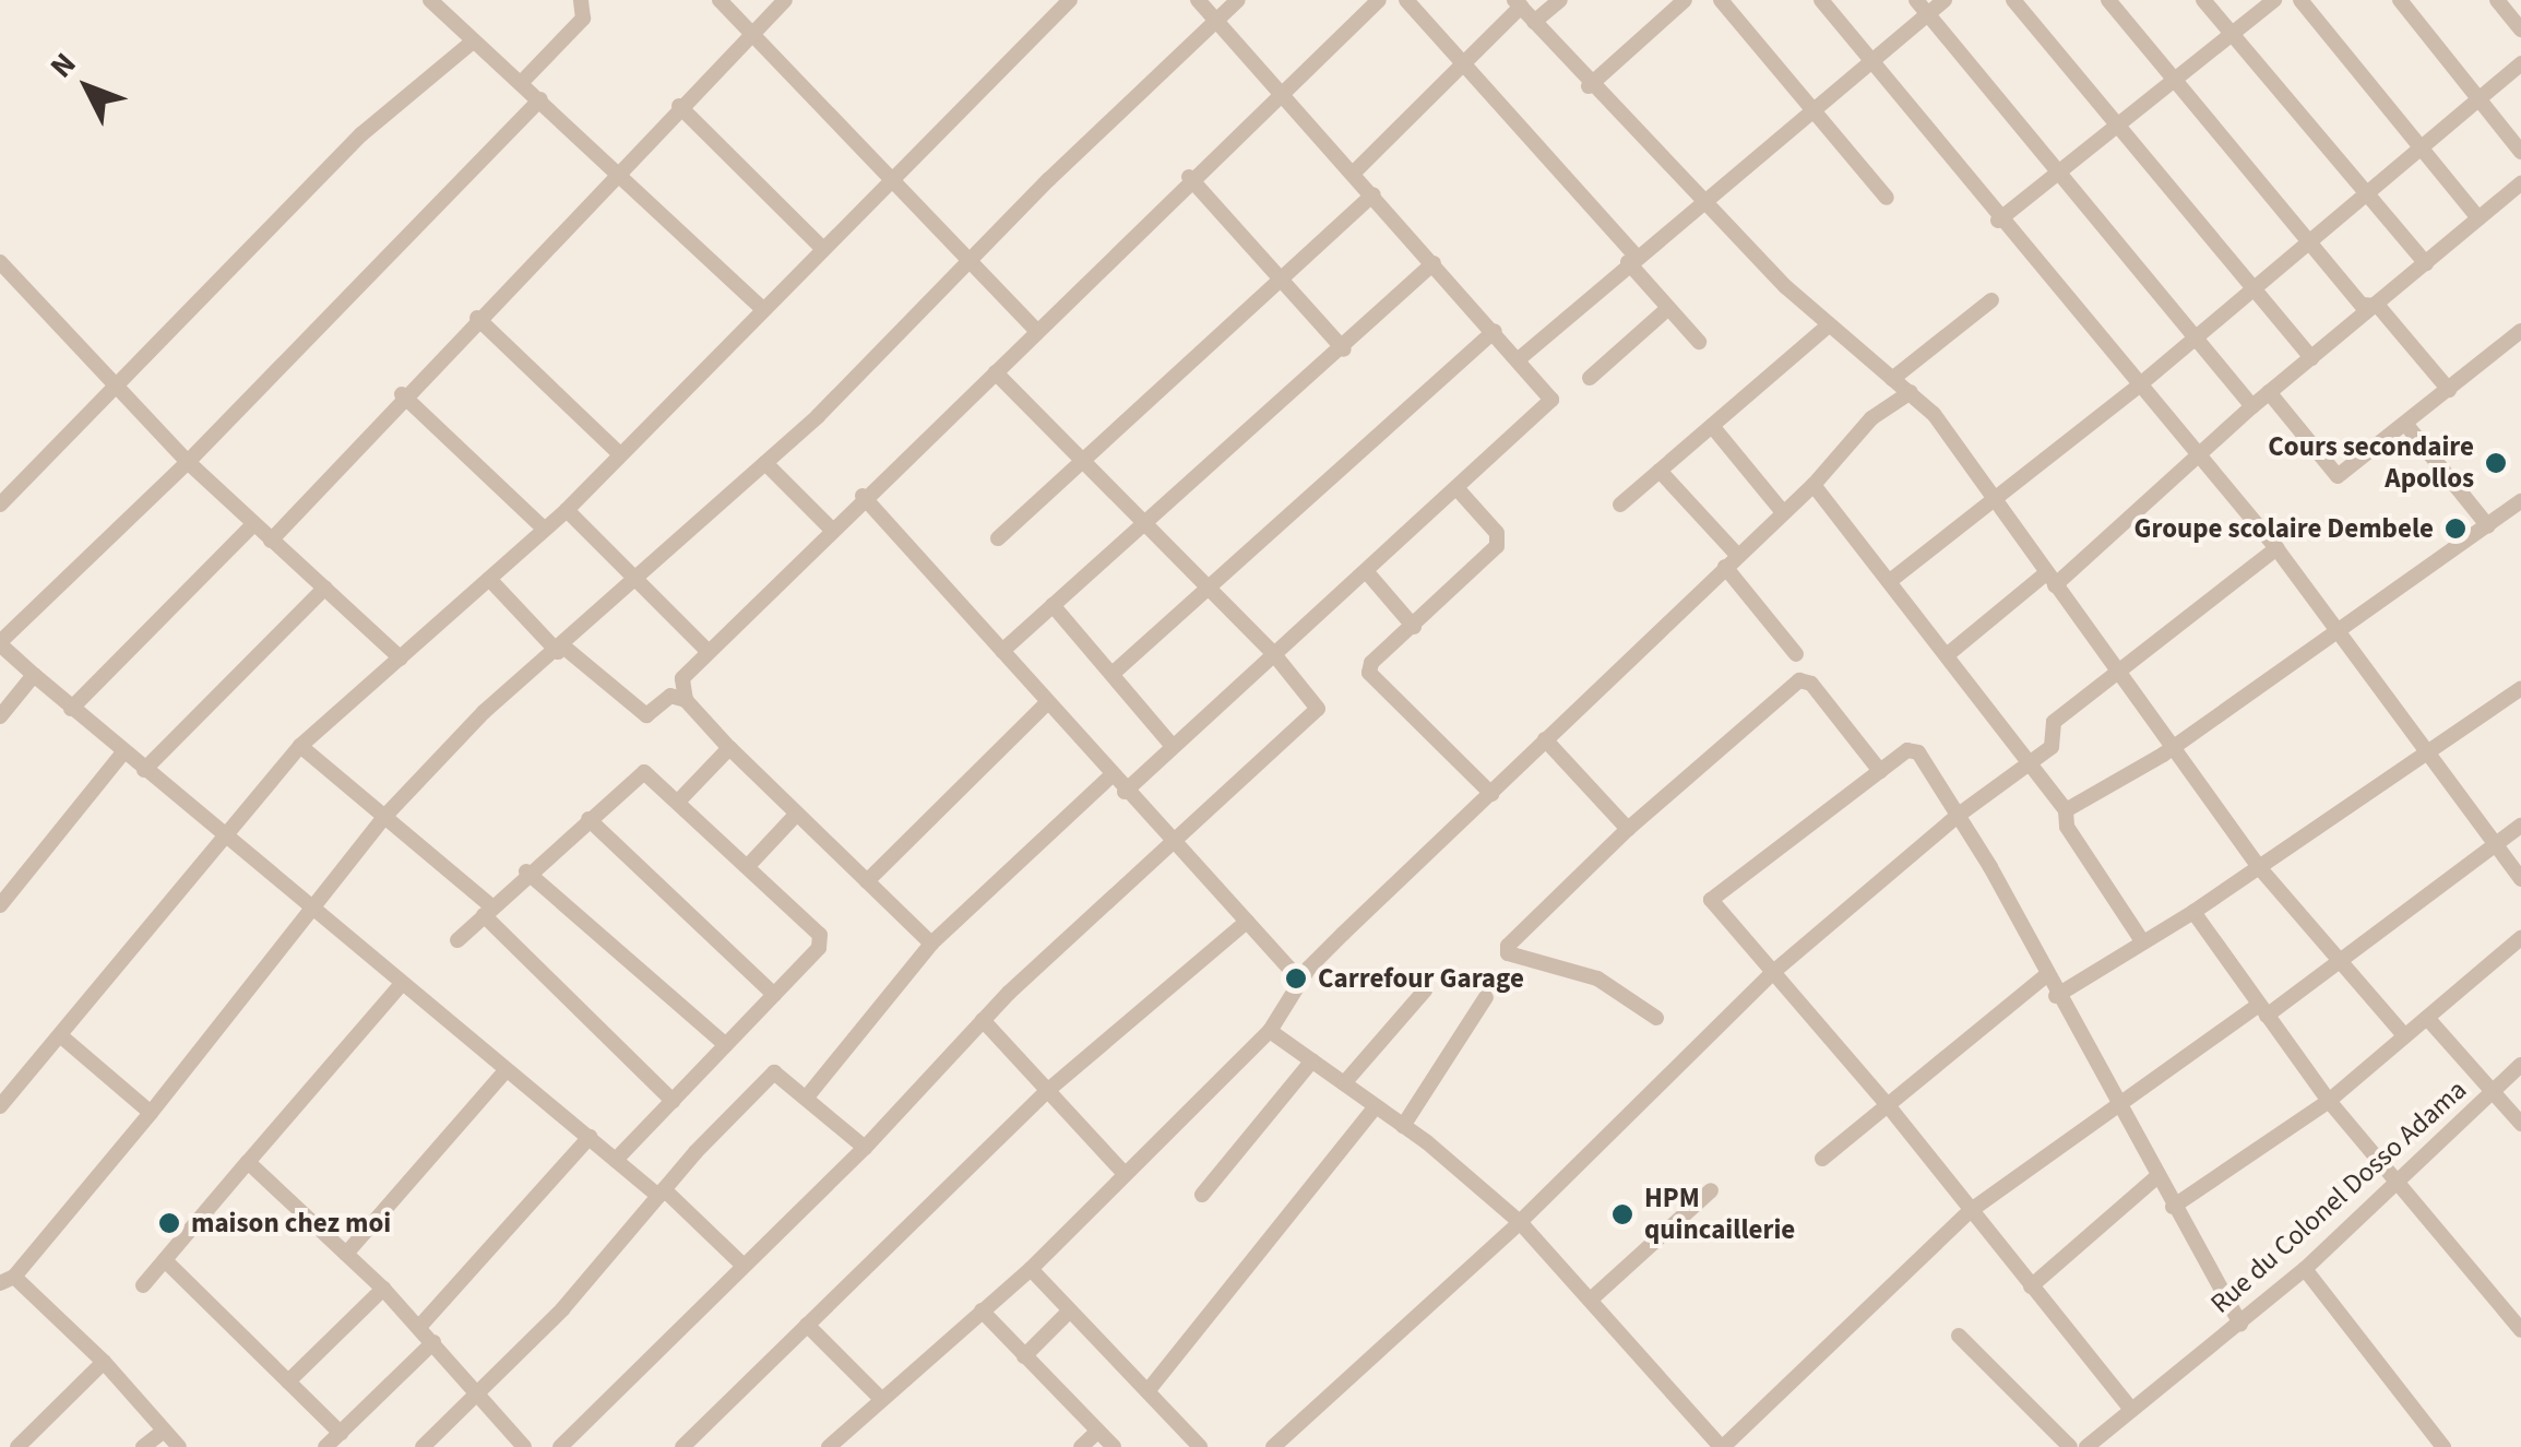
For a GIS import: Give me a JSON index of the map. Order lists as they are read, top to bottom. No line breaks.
{"streets":{"street":["Rue du Colonel Dosso Adama"]},"places":["Cours secondaire Apollos","Groupe scolaire Dembele","Carrefour Garage","HPM quincaillerie","maison chez moi"],"north":"top left"}
